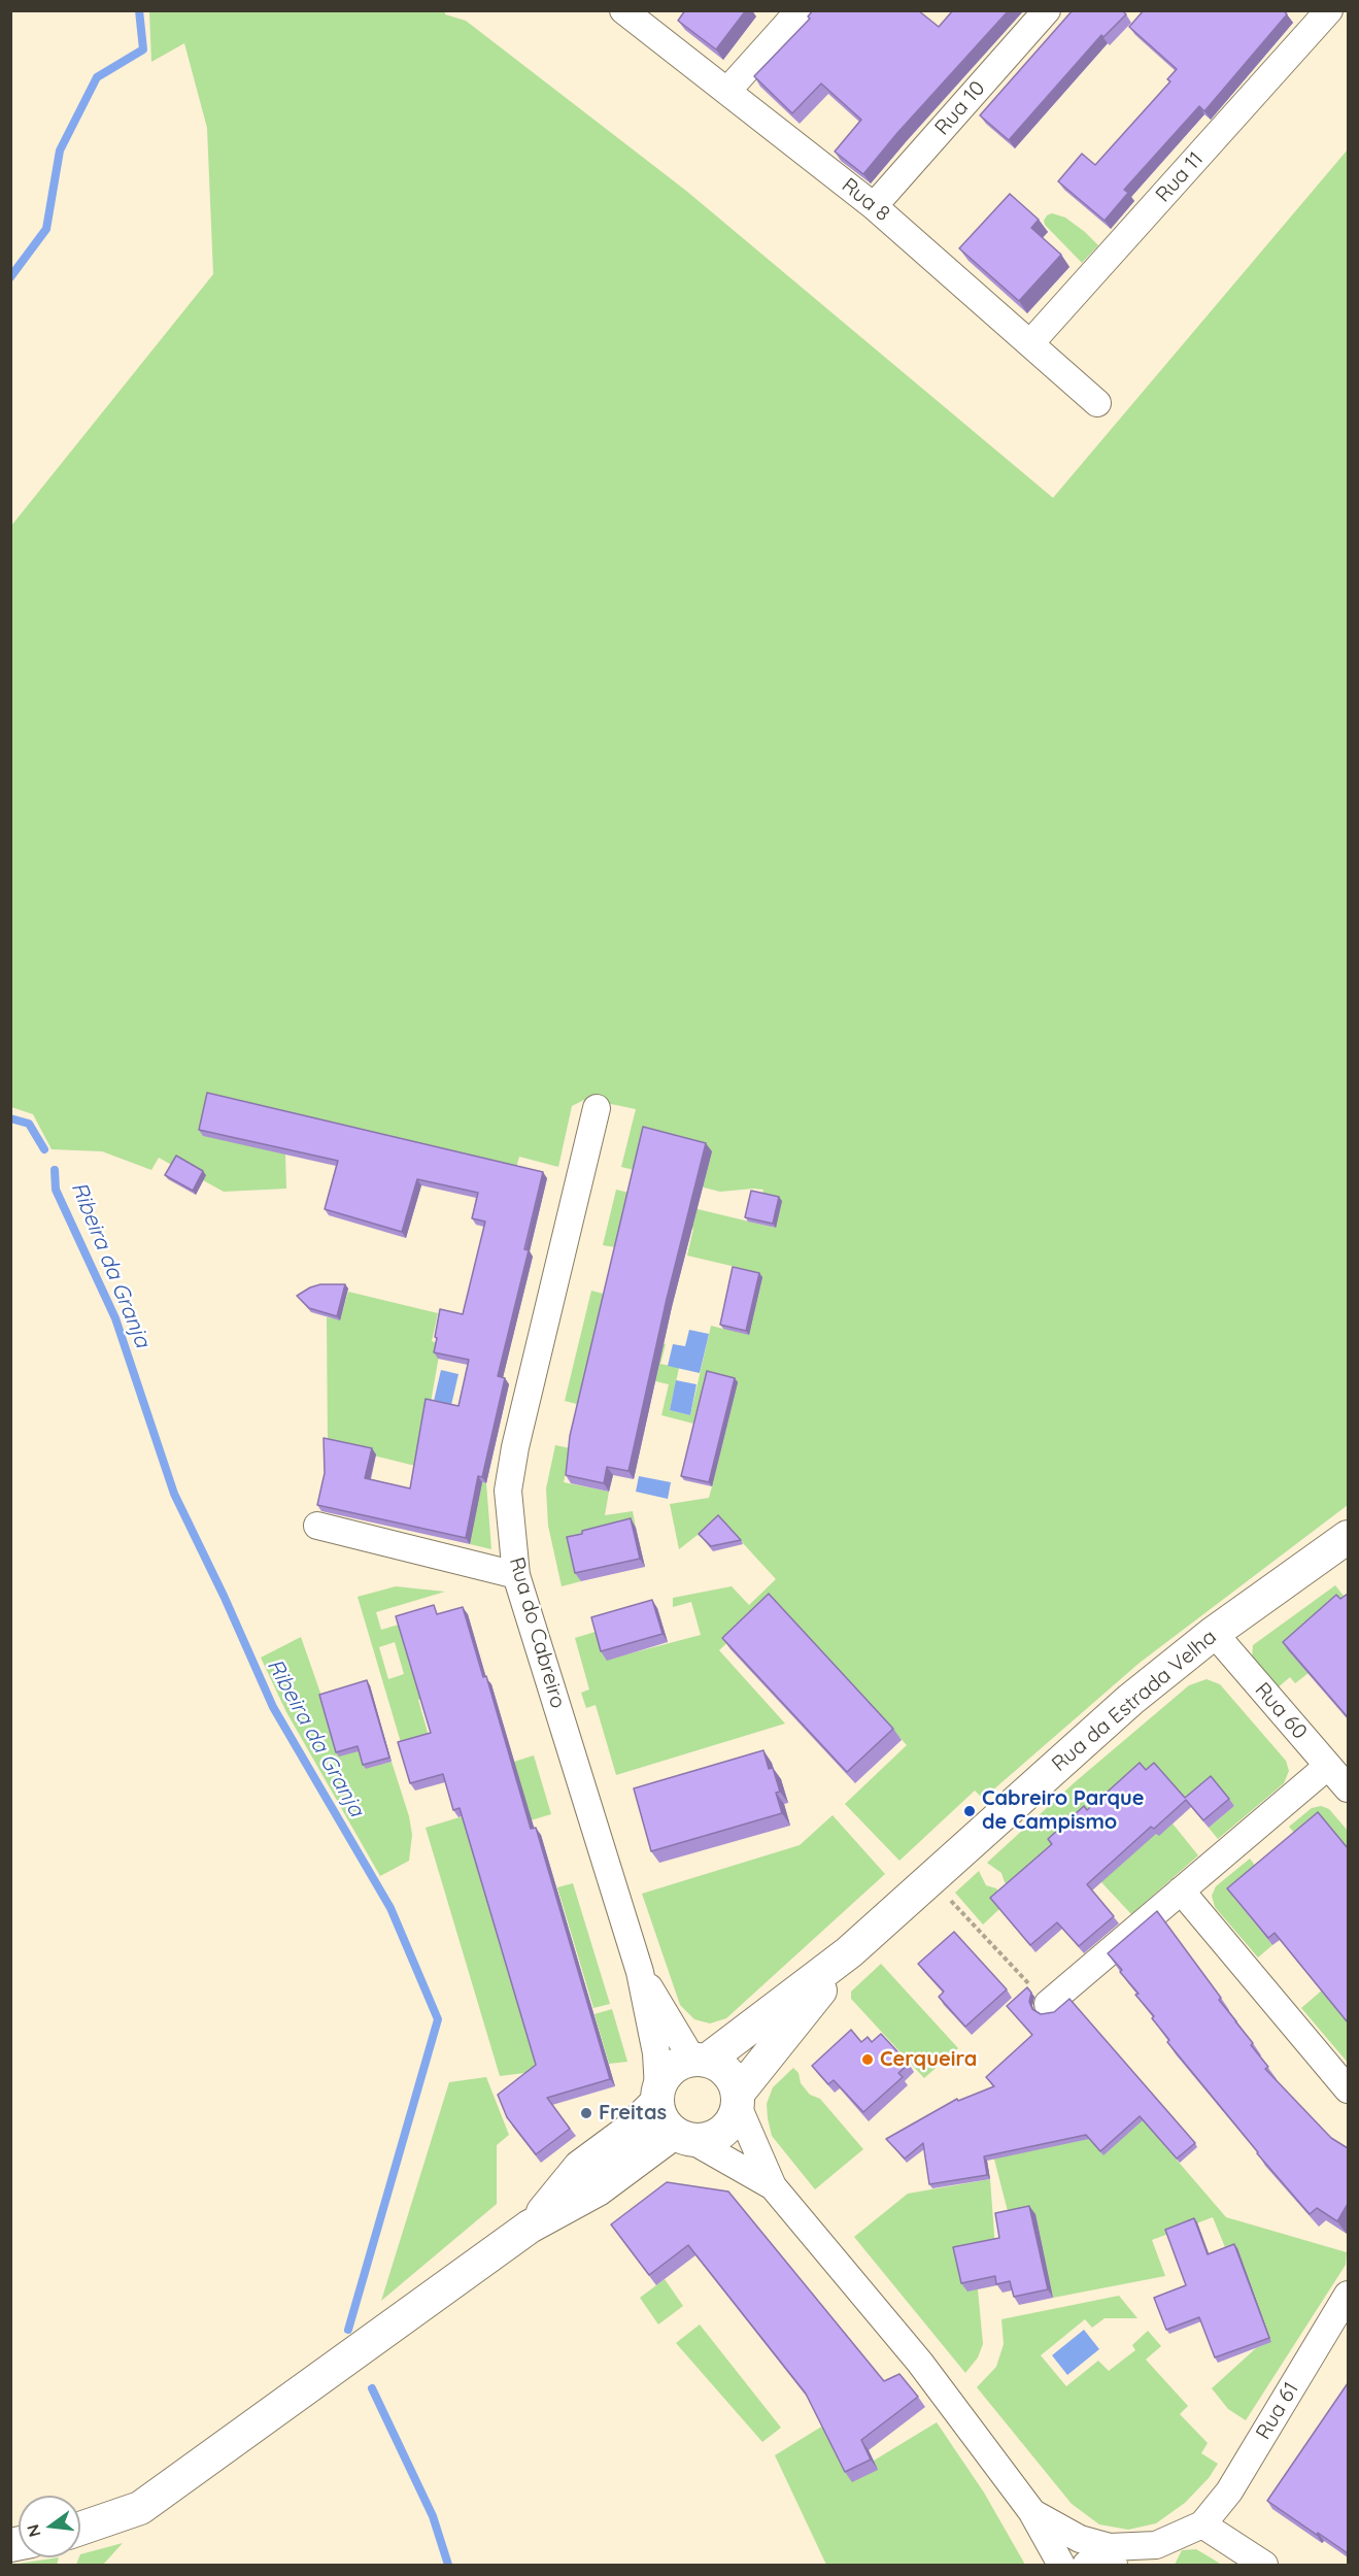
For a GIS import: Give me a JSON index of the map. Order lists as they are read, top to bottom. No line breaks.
{"streets":{"street":["Rua 10","Rua 11","Rua 8","Rua do Cabreiro","Rua da Estrada Velha","Rua 60","Rua 61"]},"crossings":[["Rua 10","Rua 8"],["Rua 11","Rua 8"],["Rua da Estrada Velha","Rua 60"]],"water":["Ribeira da Granja"],"places":["Cabreiro Parque de Campismo","Cerqueira","Freitas"],"north":"left"}
